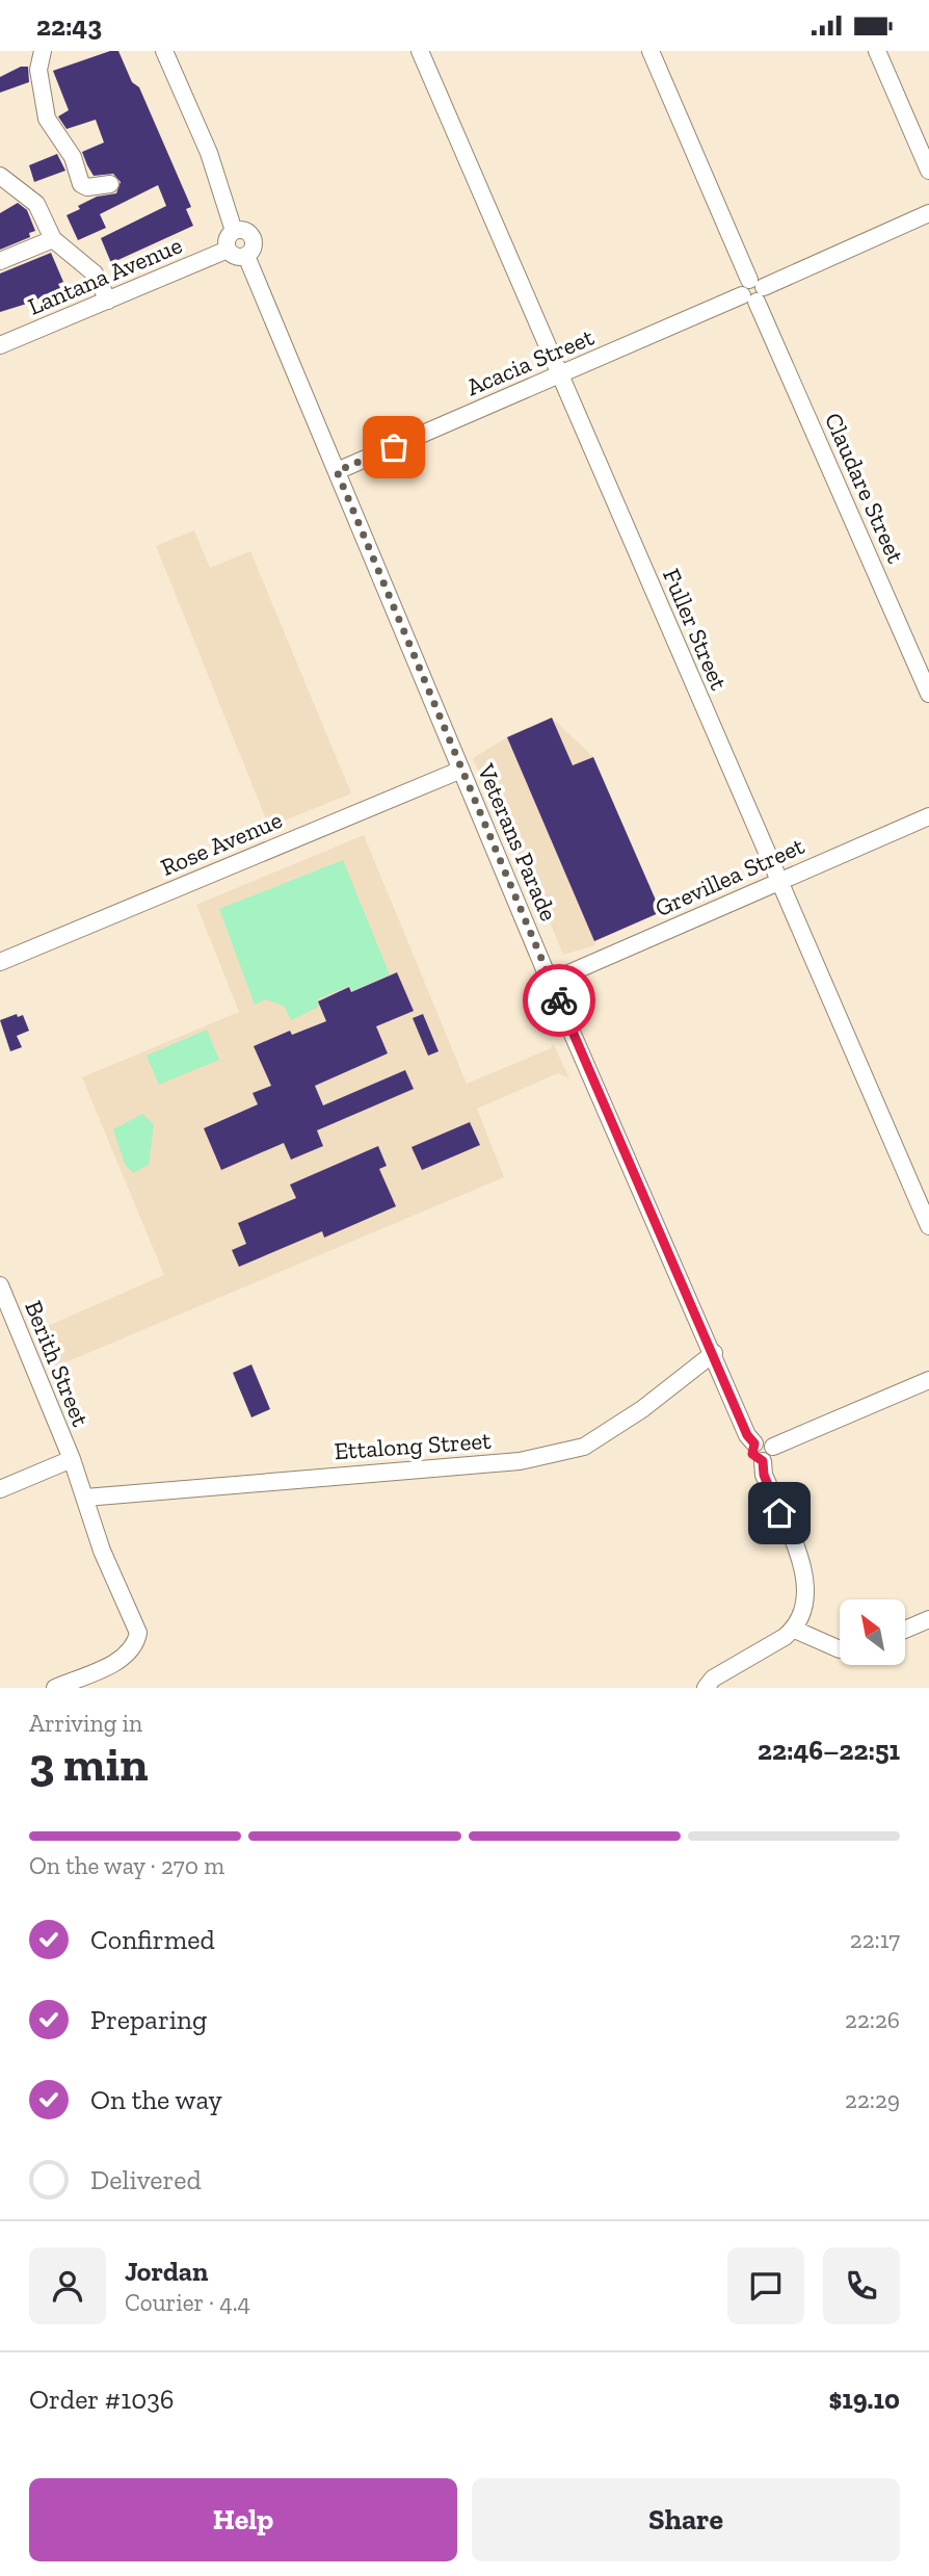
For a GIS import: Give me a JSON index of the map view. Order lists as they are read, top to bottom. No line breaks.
{"streets":{"street":["Lantana Avenue","Acacia Street","Claudare Street","Fuller Street","Veterans Parade","Rose Avenue","Grevillea Street","Berith Street","Ettalong Street"]},"crossings":[["Lantana Avenue","Veterans Parade"],["Acacia Street","Claudare Street"],["Acacia Street","Fuller Street"],["Acacia Street","Veterans Parade"],["Fuller Street","Grevillea Street"],["Veterans Parade","Rose Avenue"],["Veterans Parade","Grevillea Street"],["Veterans Parade","Ettalong Street"],["Berith Street","Ettalong Street"]],"north":"top left","page":{"status":"22:43","heading":["3 min","Arriving in","22:46–22:51"],"panel":["Jordan","Courier · 4.4","Order #1036","$19.10"],"bar":"On the way · 270 m","list":[["Confirmed","22:17"],["Preparing","22:26"],["On the way","22:29"],"Delivered"],"buttons":["Help","Share"]}}
